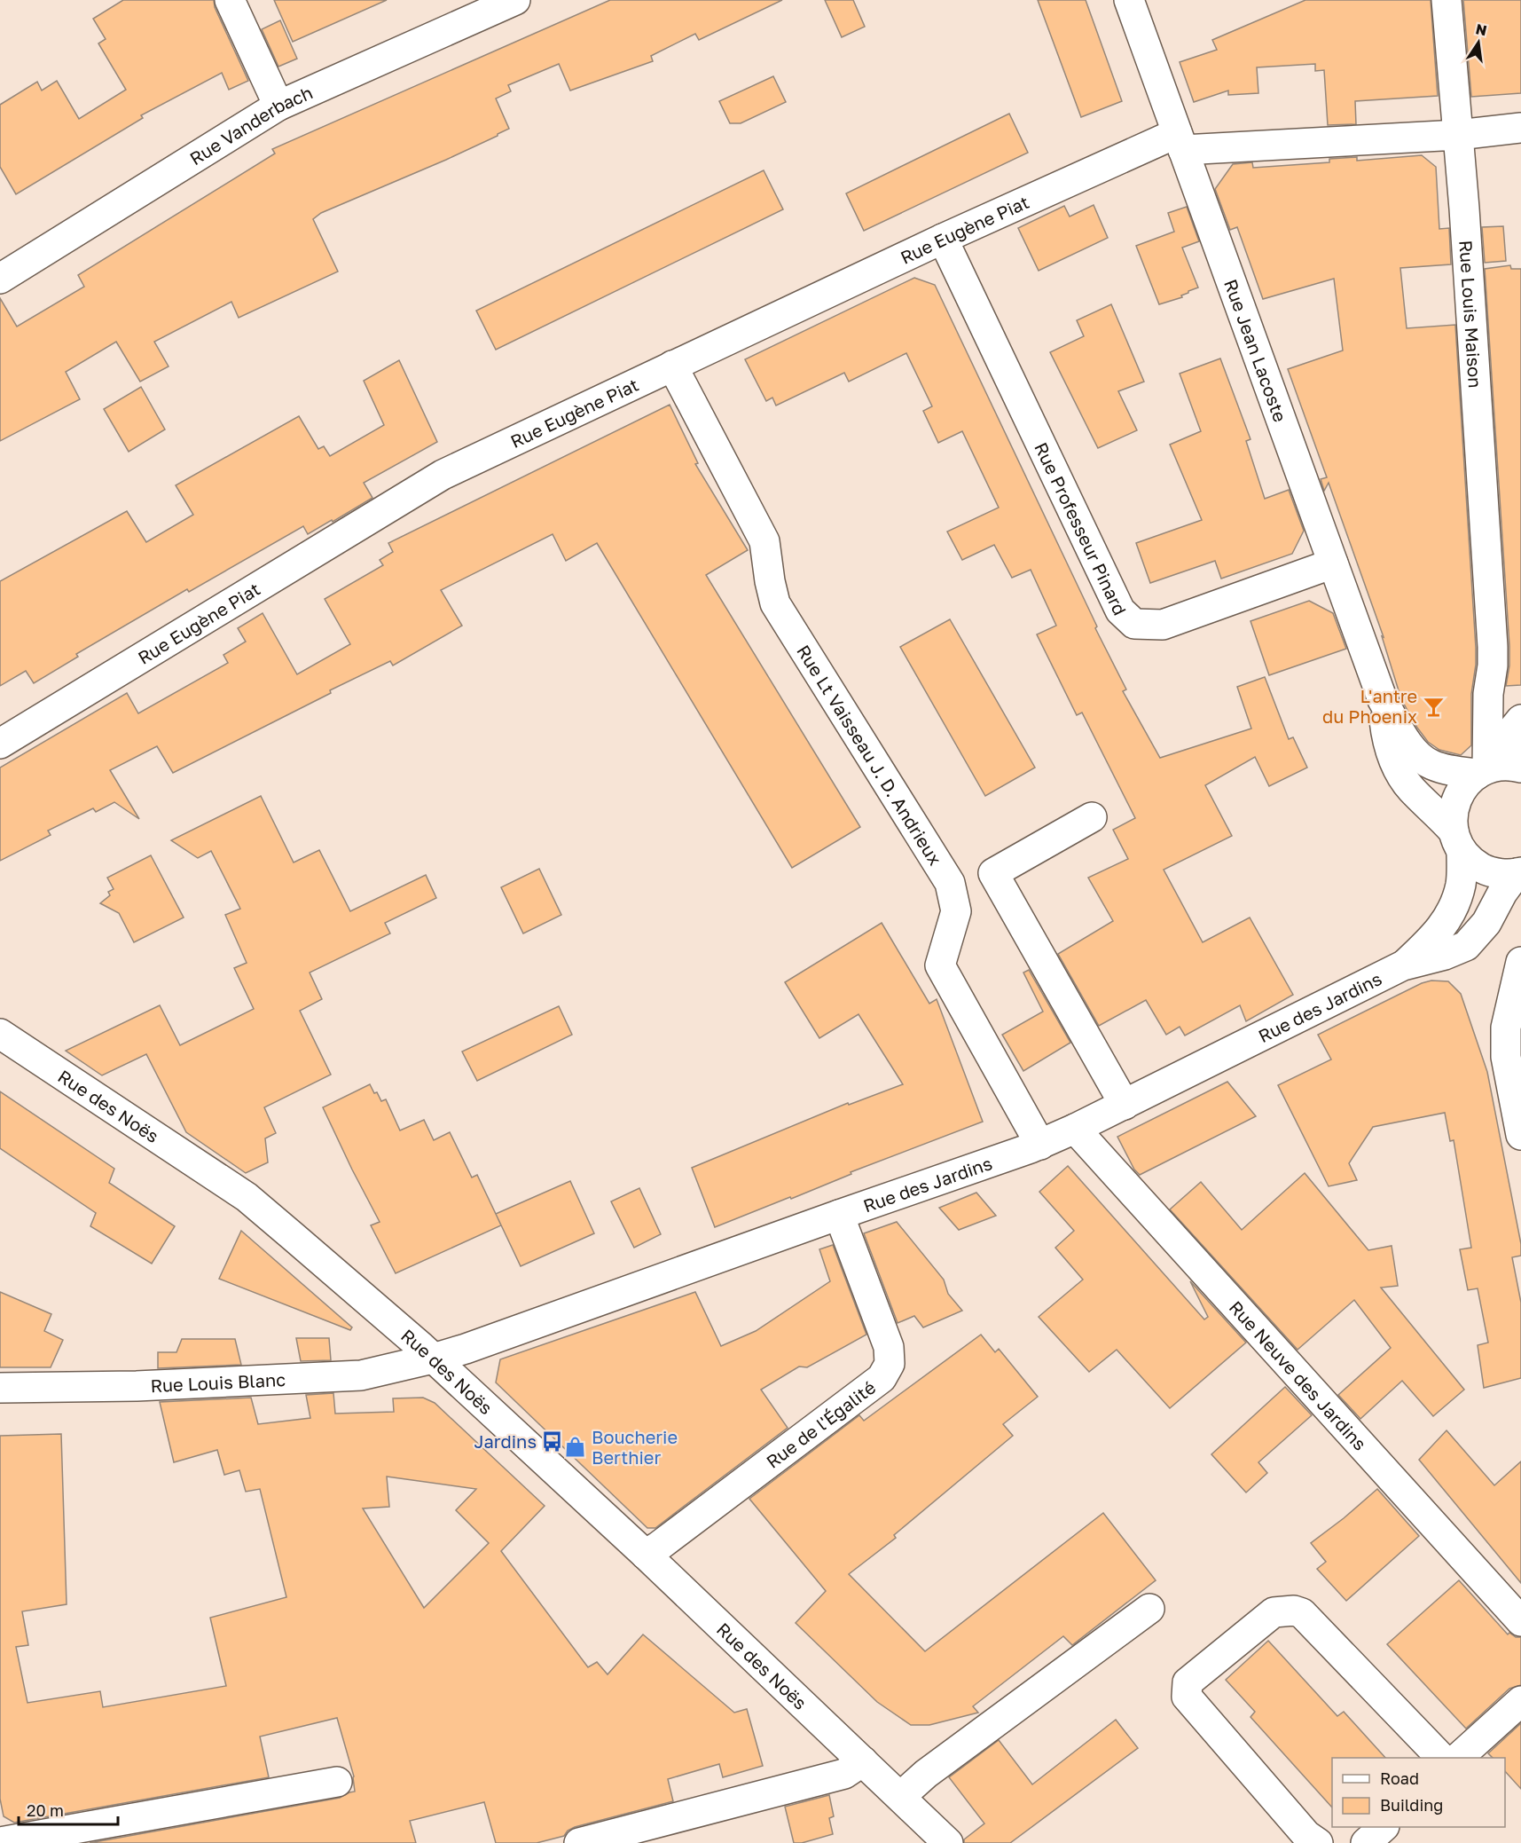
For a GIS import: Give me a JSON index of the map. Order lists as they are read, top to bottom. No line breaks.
{"streets":{"street":["Rue Vanderbach","Rue Eugène Piat","Rue Louis Maison","Rue Jean Lacoste","Rue Professeur Pinard","Rue Lt Vaisseau J. D. Andrieux","Rue des Jardins","Rue des Noës","Rue Neuve des Jardins","Rue Louis Blanc","Rue de l'Égalité"]},"crossings":[["Rue Eugène Piat","Rue Jean Lacoste"],["Rue Eugène Piat","Rue Professeur Pinard"],["Rue Eugène Piat","Rue Lt Vaisseau J. D. Andrieux"],["Rue Louis Maison","Rue Jean Lacoste"],["Rue Louis Maison","Rue des Jardins"],["Rue Jean Lacoste","Rue Professeur Pinard"],["Rue Jean Lacoste","Rue des Jardins"],["Rue Lt Vaisseau J. D. Andrieux","Rue des Jardins"],["Rue des Jardins","Rue des Noës"],["Rue des Jardins","Rue Neuve des Jardins"],["Rue des Jardins","Rue Louis Blanc"],["Rue des Jardins","Rue de l'Égalité"],["Rue des Noës","Rue Louis Blanc"],["Rue des Noës","Rue de l'Égalité"]],"places":{"bar":["L'antre du Phoenix"],"bus stop":["Jardins"],"shop":["Boucherie Berthier"]},"legend":["Road","Building"],"scale_bar":"20 m","north":"top"}
